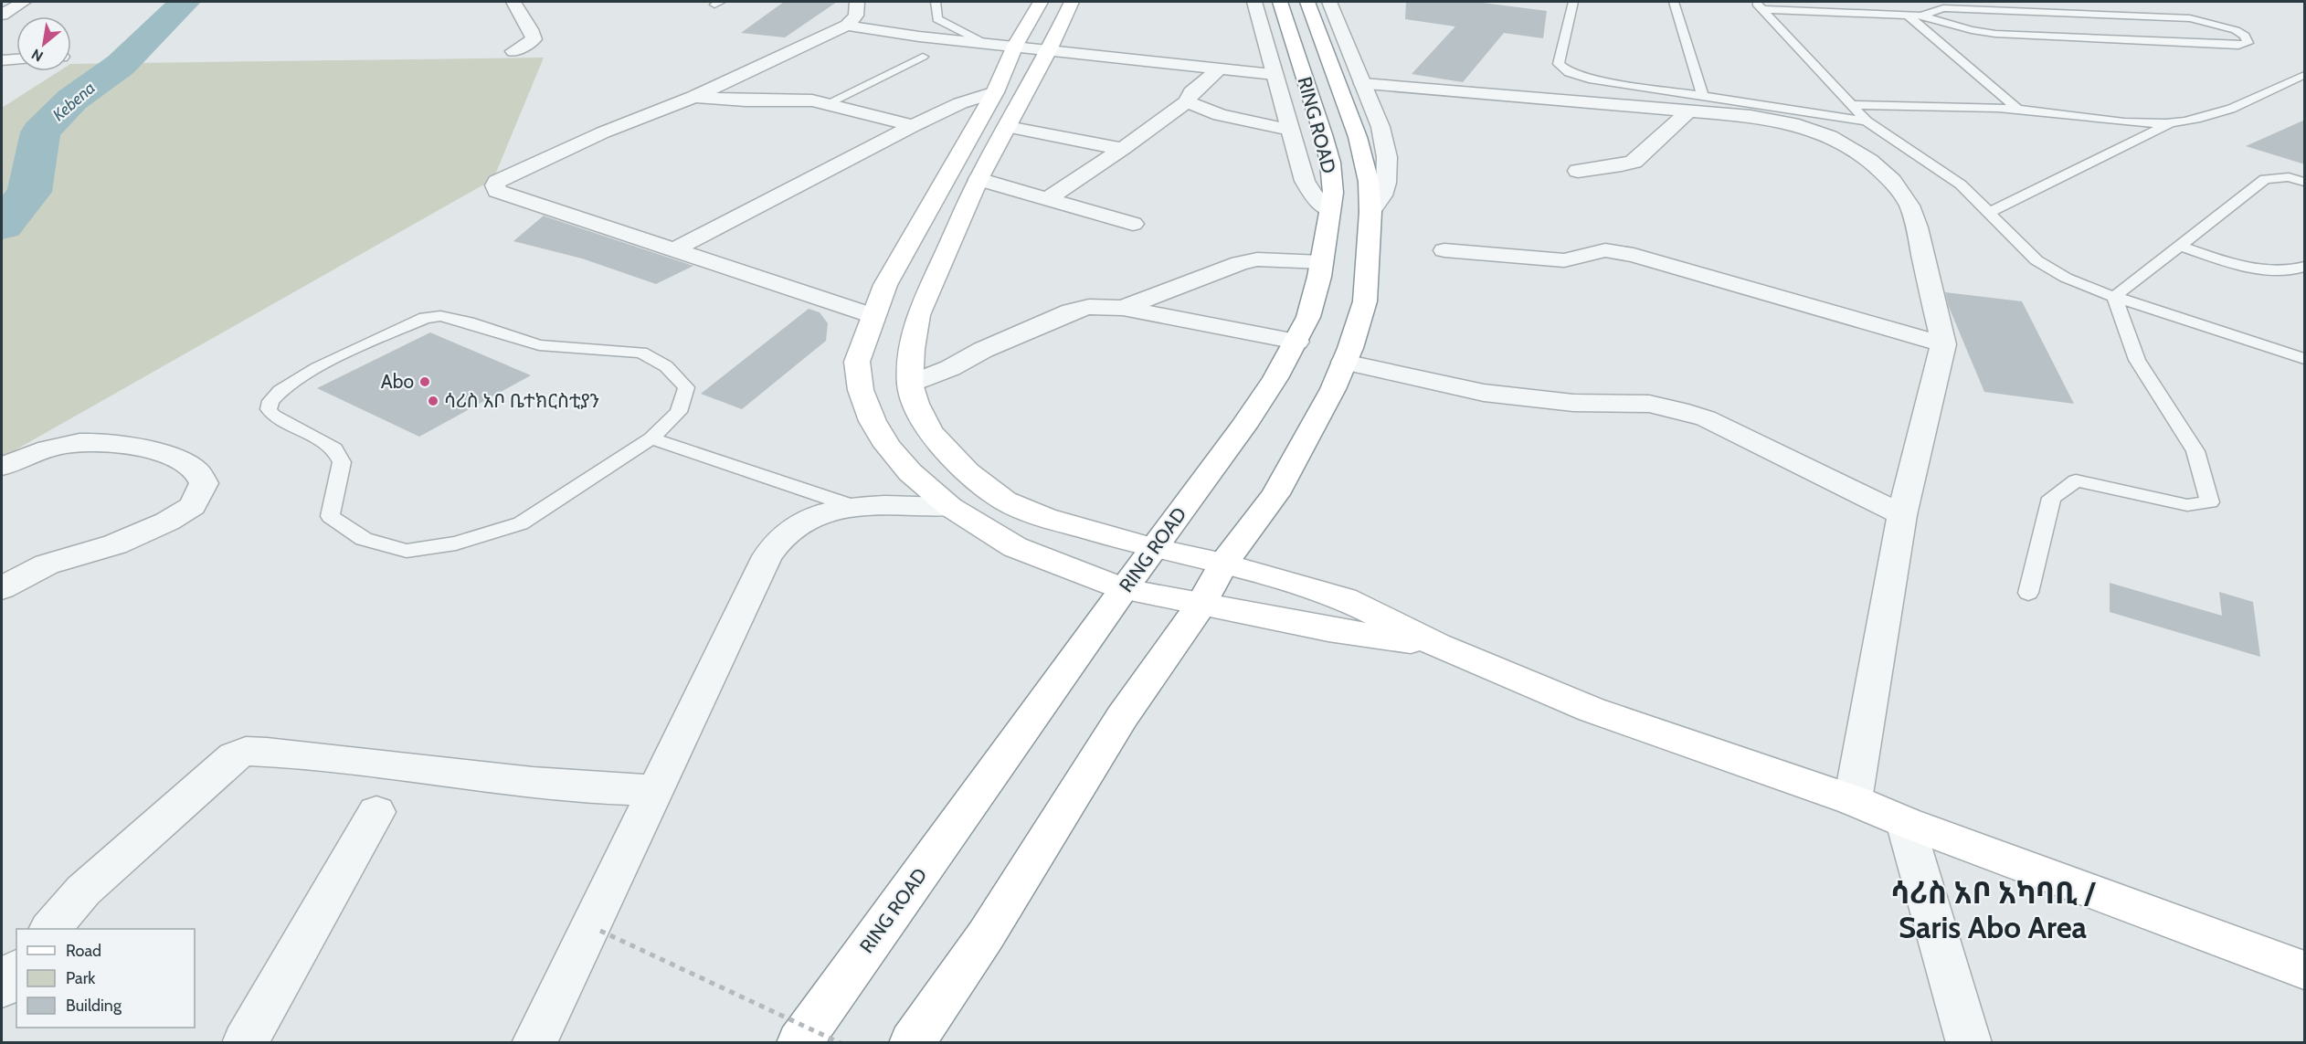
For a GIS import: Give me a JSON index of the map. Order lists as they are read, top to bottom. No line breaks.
{"streets":{"main road":["RING ROAD"]},"districts":["ሳሪስ አቦ አካባቢ / Saris Abo Area"],"water":["Kebena"],"places":["Abo","ሳሪስ አቦ ቤተክርስቲያን"],"legend":["Road","Park","Building"],"north":"bottom left"}
